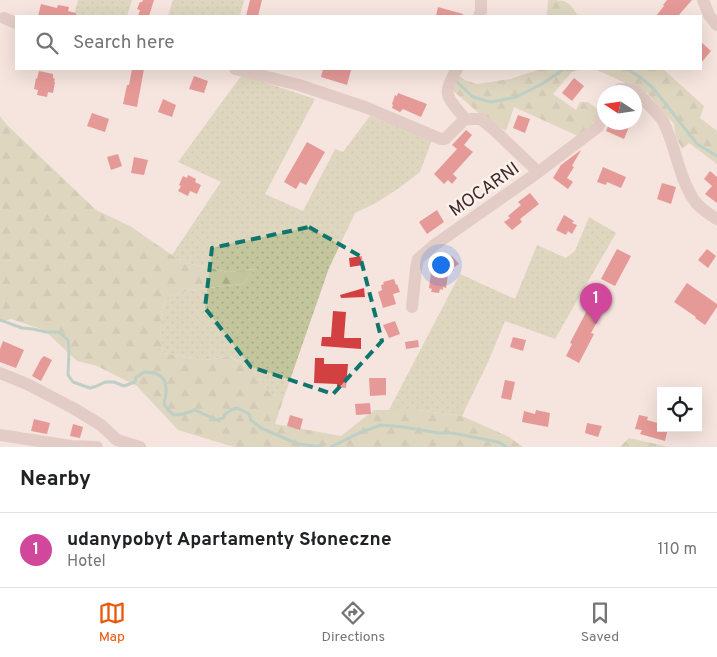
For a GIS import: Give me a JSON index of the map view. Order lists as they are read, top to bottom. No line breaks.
{"streets":{"street":["MOCARNI"]},"north":"left","page":{"search":"Search here","pins":"1","heading":"Nearby","list":[{"mark":"1","name":"udanypobyt Apartamenty Słoneczne","note":"Hotel","value":"110 m"}],"nav":["Map","Directions","Saved"]}}
